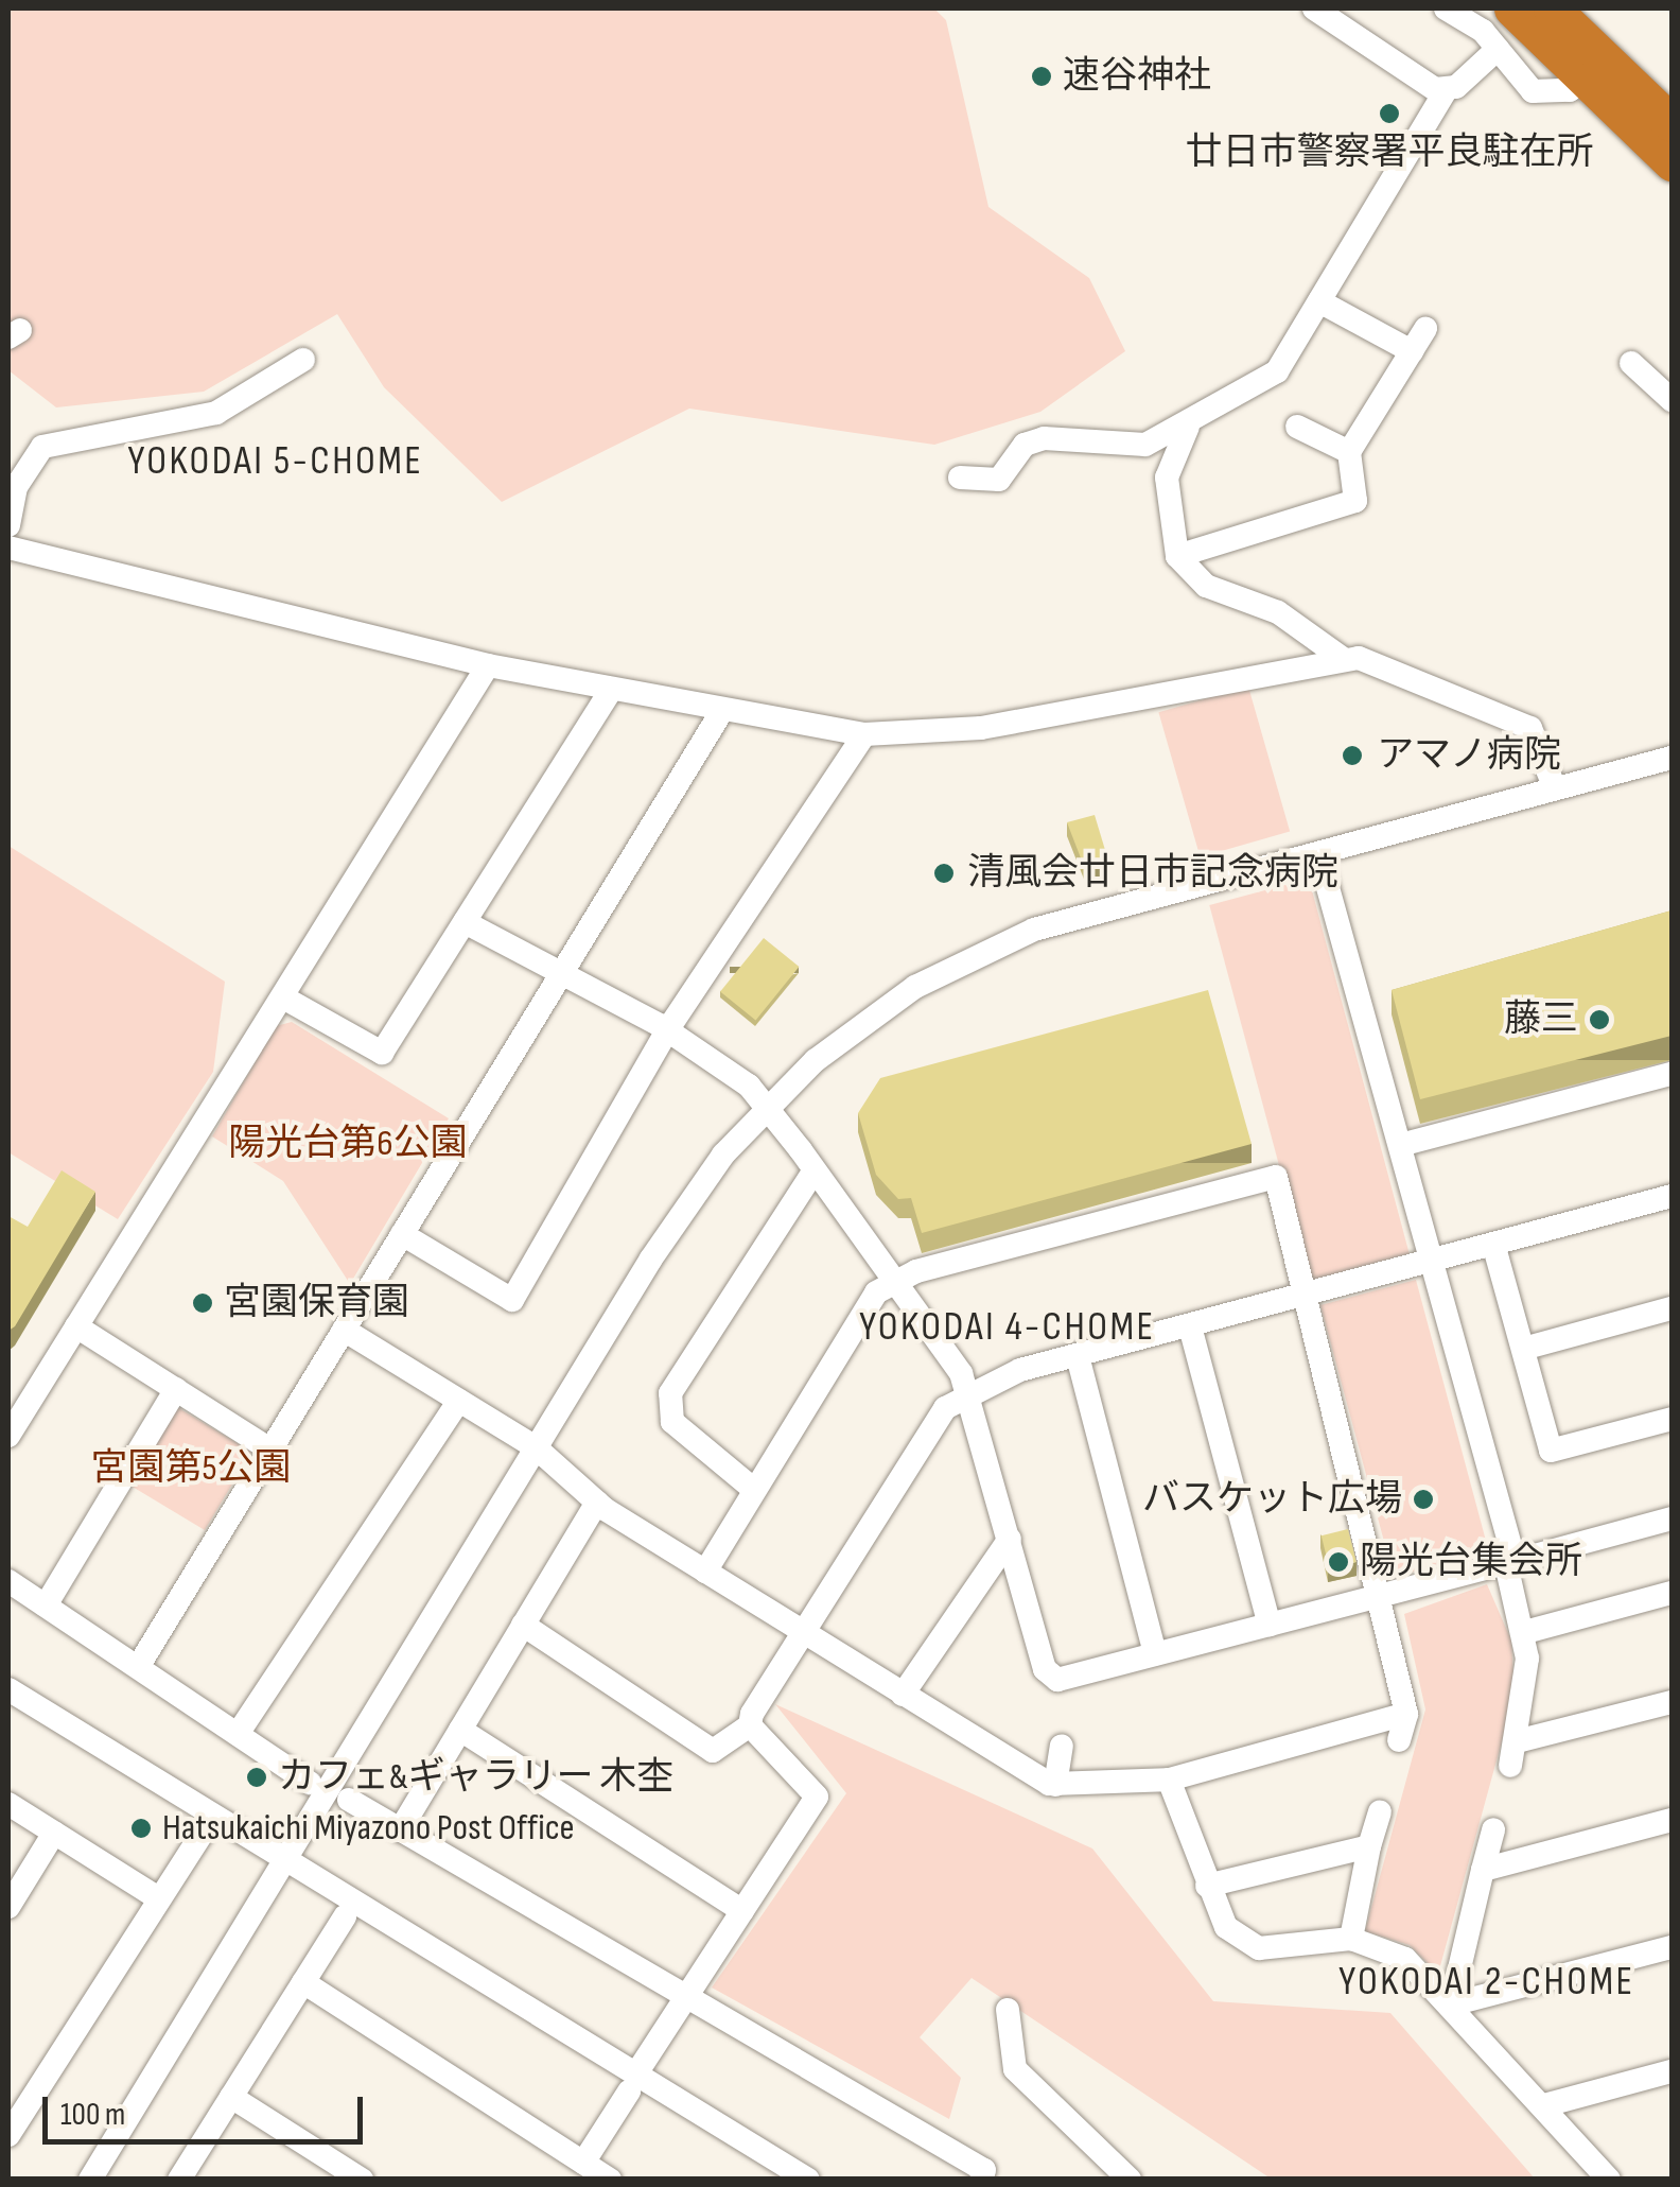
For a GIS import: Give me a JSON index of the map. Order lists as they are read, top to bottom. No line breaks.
{"districts":["YOKODAI 5-CHOME","YOKODAI 4-CHOME","YOKODAI 2-CHOME"],"parks":["陽光台第6公園","宮園第5公園"],"places":["速谷神社","廿日市警察署平良駐在所","アマノ病院","清風会廿日市記念病院","藤三","宮園保育園","バスケット広場","陽光台集会所","カフェ&ギャラリー 木杢","Hatsukaichi Miyazono Post Office"],"scale_bar":"100 m"}
